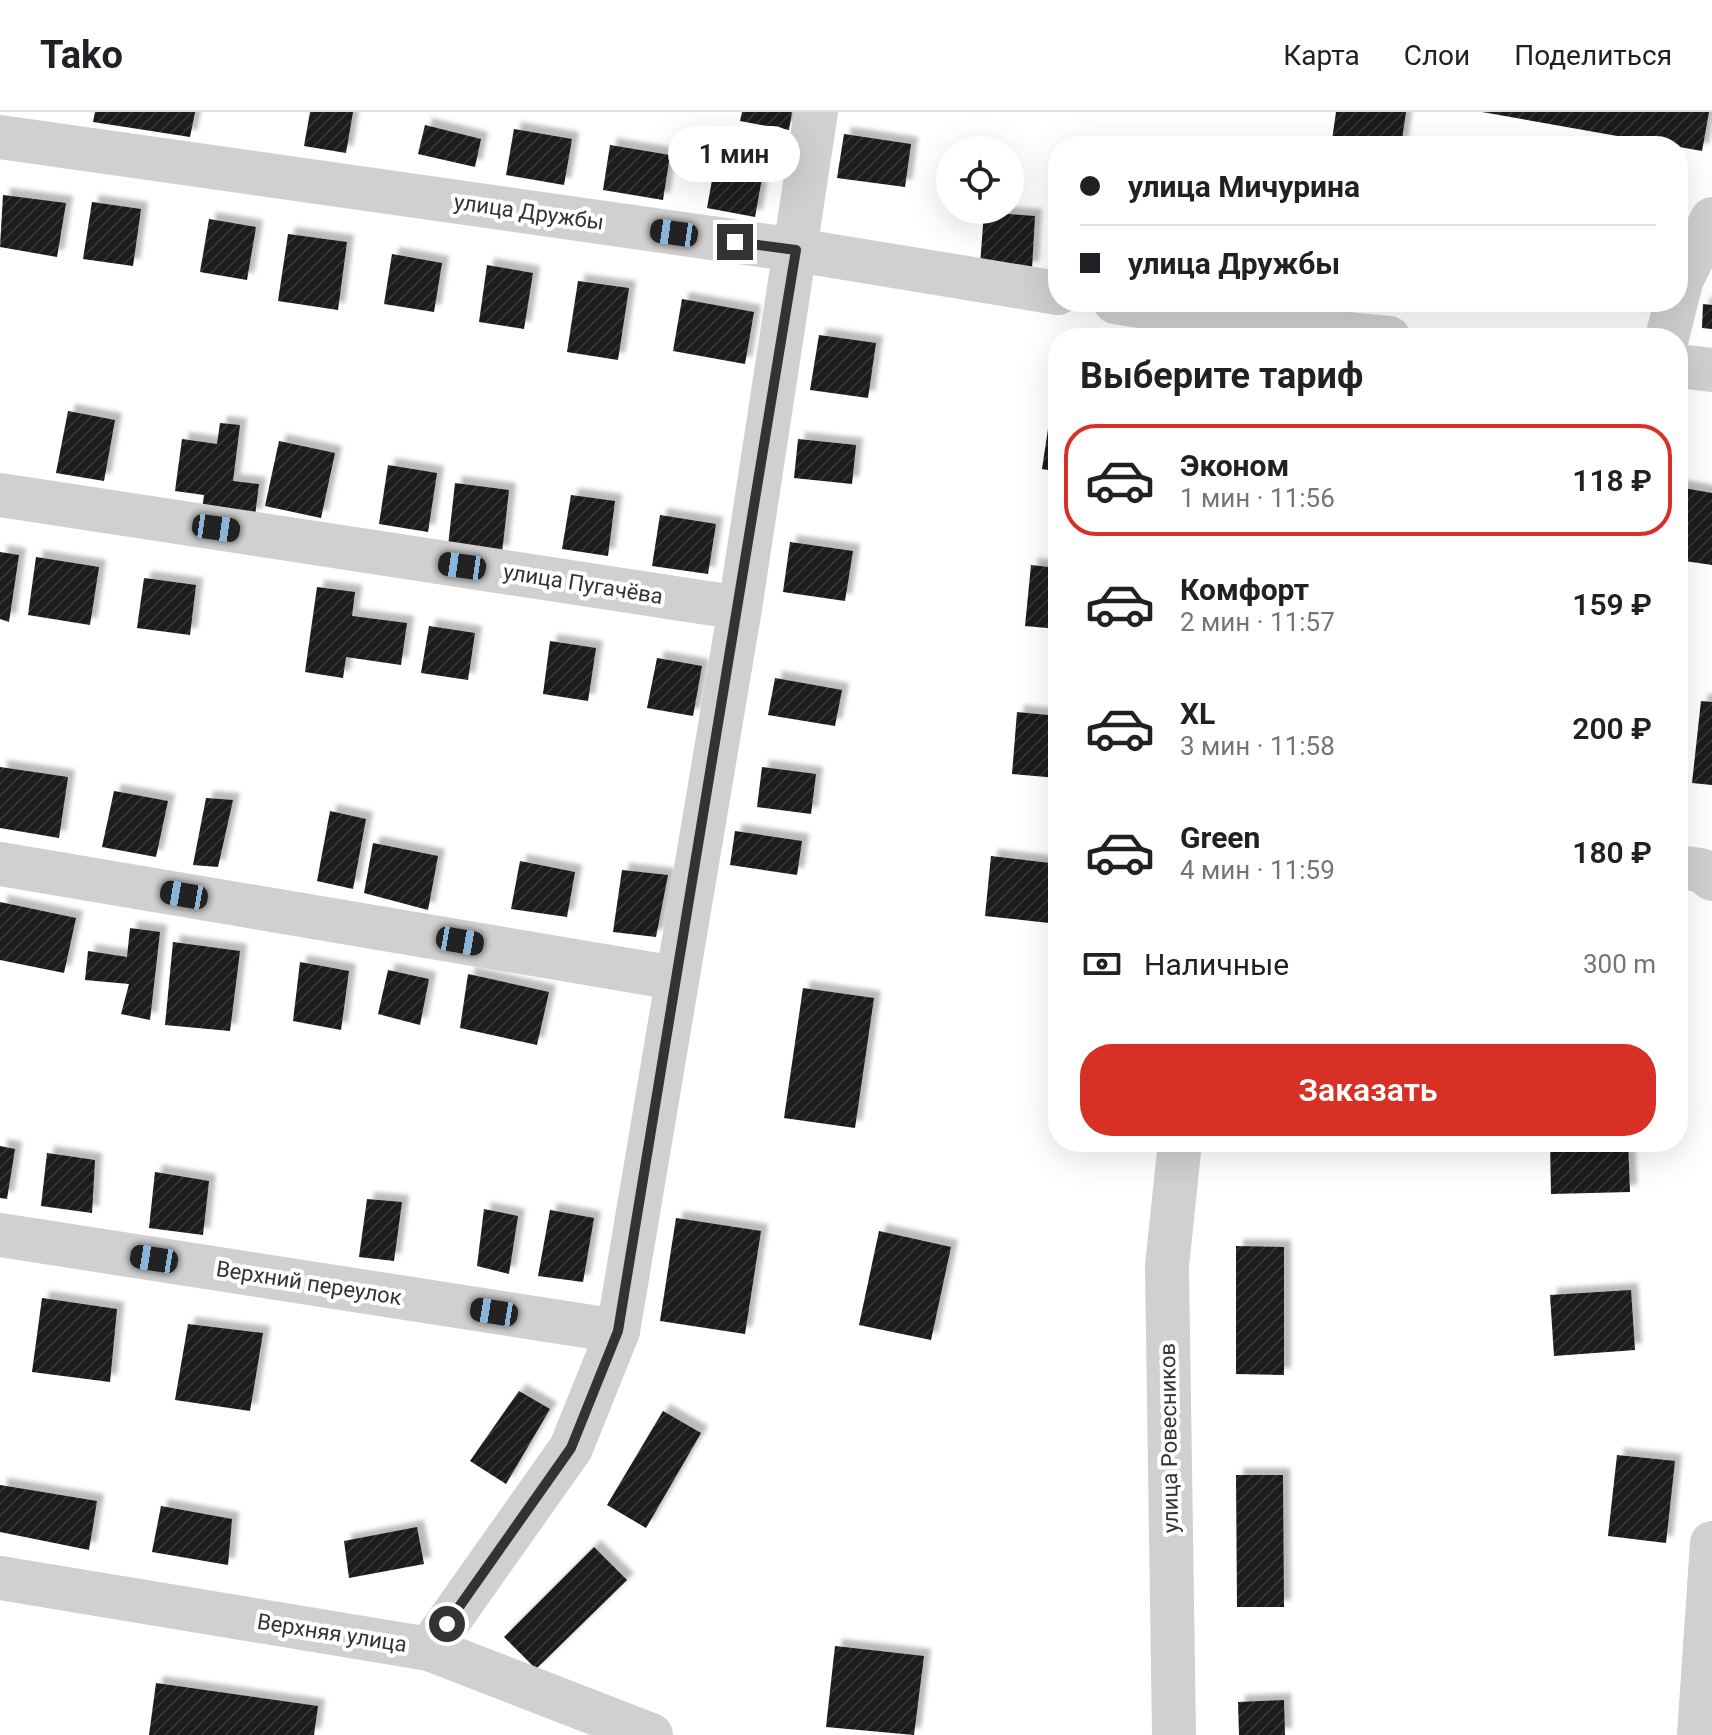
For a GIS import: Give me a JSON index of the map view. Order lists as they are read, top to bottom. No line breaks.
{"streets":{"street":["улица Дружбы","улица Пугачёва","Верхний переулок","улица Ровесников","Верхняя улица"]},"page":{"header":"Tako","nav":["Карта","Слои","Поделиться"],"bubble":"1 мин","banner":["улица Мичурина","улица Дружбы"],"heading":"Выберите тариф","list":[{"name":"Эконом","note":"1 мин · 11:56","value":"118 ₽"},{"name":"Комфорт","note":"2 мин · 11:57","value":"159 ₽"},{"name":"XL","note":"3 мин · 11:58","value":"200 ₽"},{"name":"Green","note":"4 мин · 11:59","value":"180 ₽"}],"pay":["Наличные","300 m"],"buttons":"Заказать"}}
